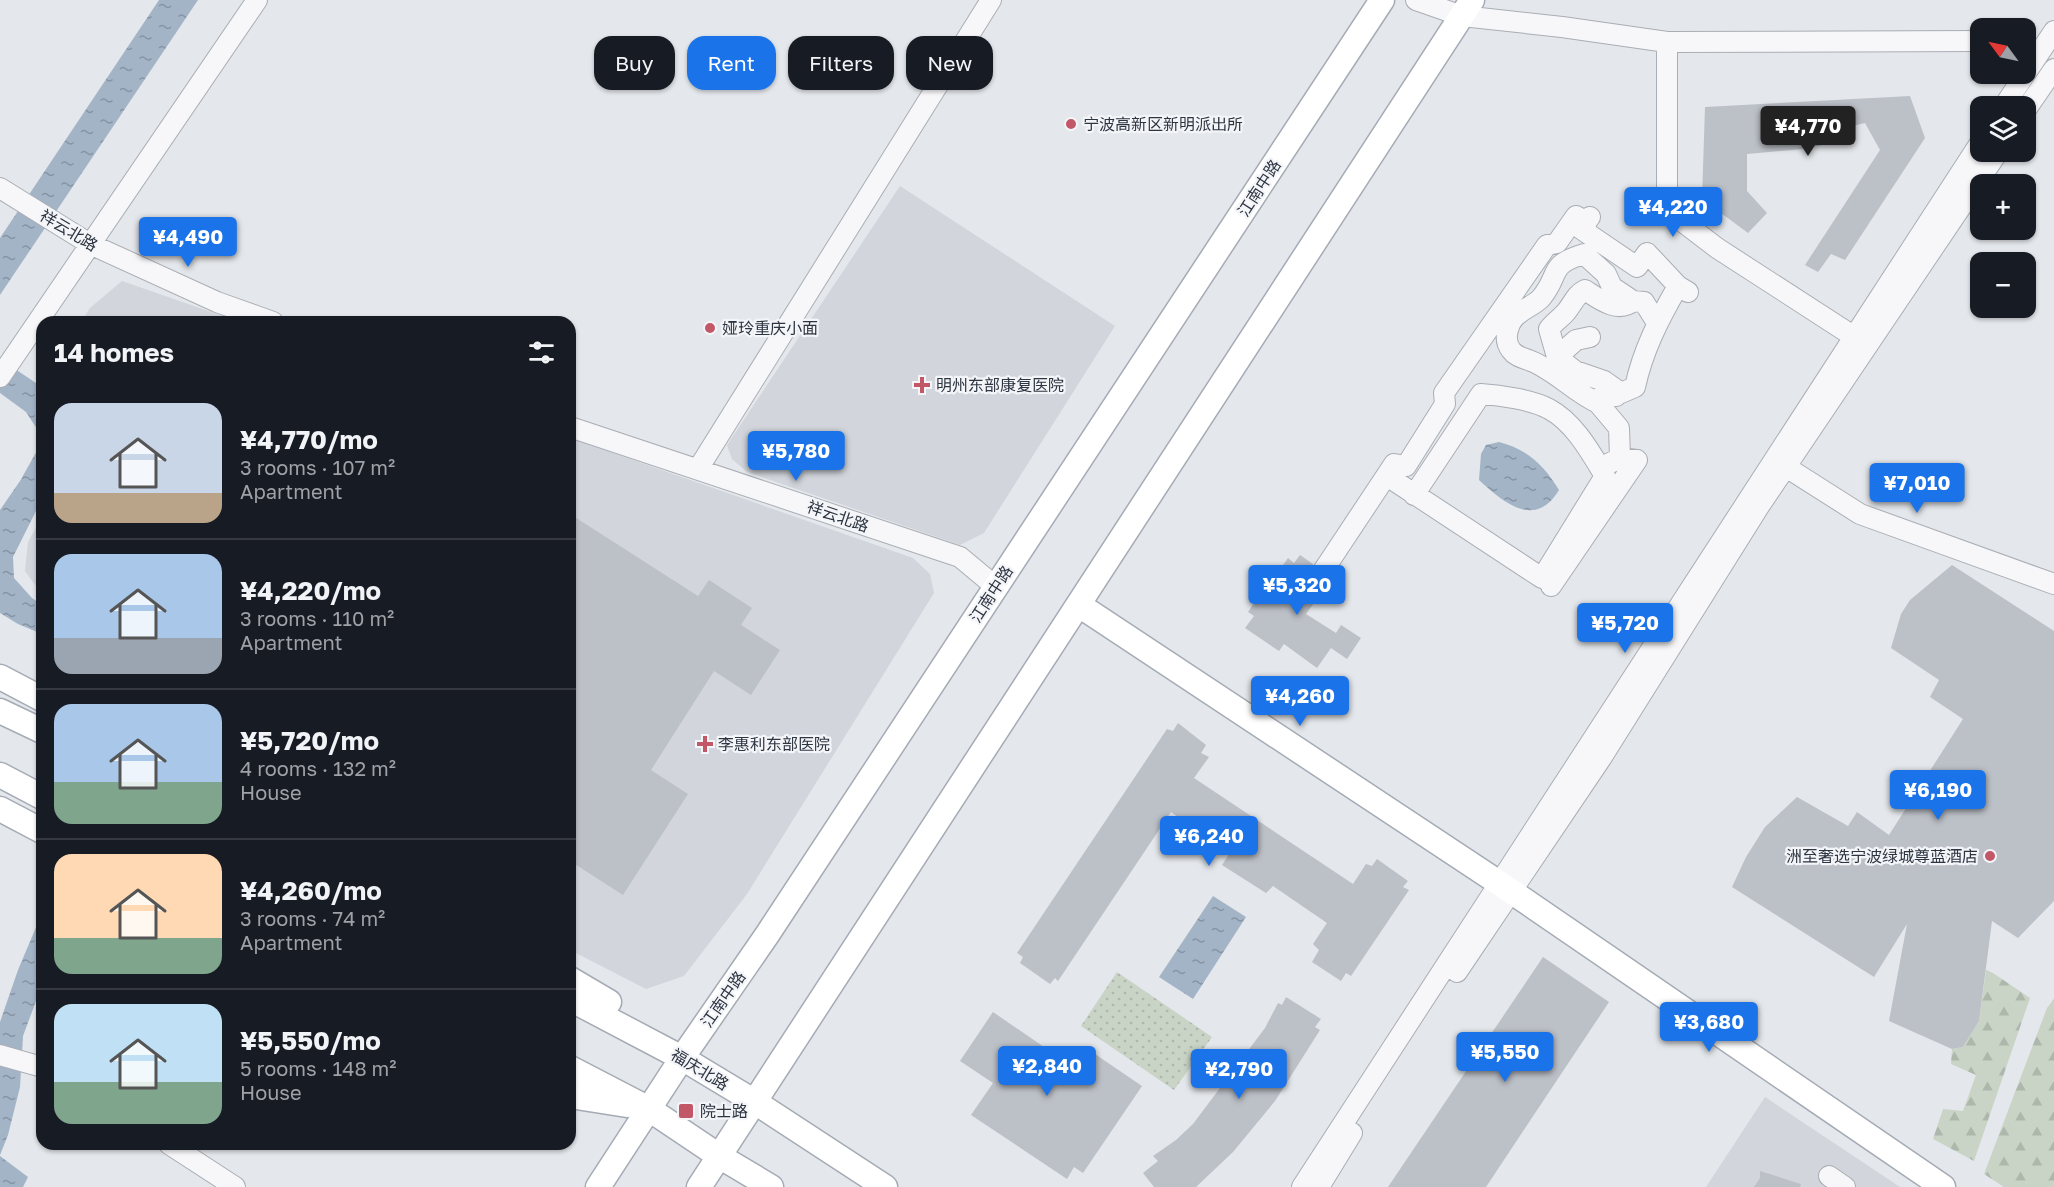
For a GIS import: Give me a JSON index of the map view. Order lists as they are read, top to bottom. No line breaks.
{"streets":{"main road":["江南中路","福庆北路"],"street":["祥云北路"]},"crossings":[["江南中路","祥云北路"],["江南中路","福庆北路"]],"places":{"other":["宁波高新区新明派出所","娅玲重庆小面","洲至奢选宁波绿城尊蓝酒店"],"health":["明州东部康复医院","李惠利东部医院"],"transit":["院士路"]},"north":"top left","page":{"map_buttons":["+","−"],"chip":["Buy","Rent","Filters","New"],"price":["¥4,770","¥4,220","¥4,490","¥5,780","¥7,010","¥5,320","¥5,720","¥4,260","¥6,190","¥6,240","¥3,680","¥5,550","¥2,840","¥2,790"],"heading":"14 homes","list":[{"name":"¥4,770/mo","note":"3 rooms · 107 m² · Apartment"},{"name":"¥4,220/mo","note":"3 rooms · 110 m² · Apartment"},{"name":"¥5,720/mo","note":"4 rooms · 132 m² · House"},{"name":"¥4,260/mo","note":"3 rooms · 74 m² · Apartment"},{"name":"¥5,550/mo","note":"5 rooms · 148 m² · House"}]}}
